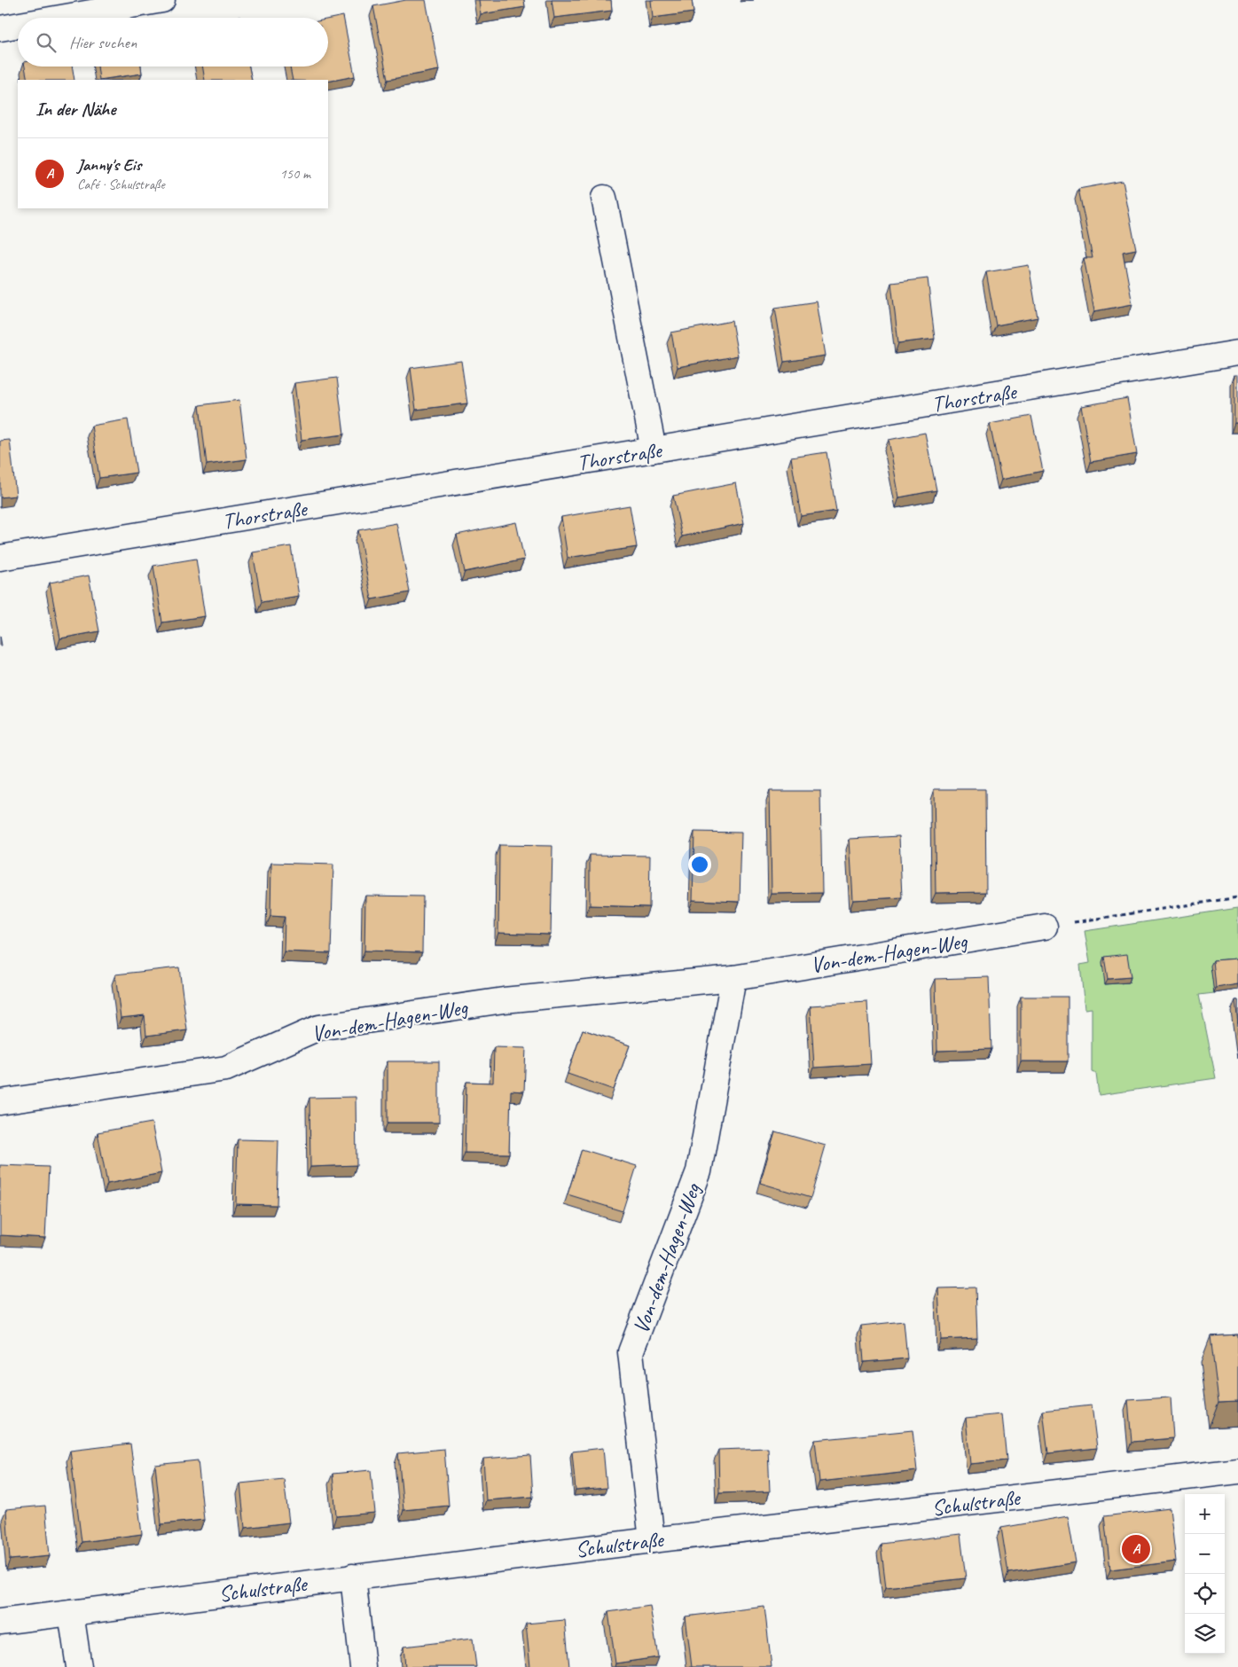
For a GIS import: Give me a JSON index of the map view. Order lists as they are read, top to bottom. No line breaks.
{"streets":{"street":["Thorstraße","Von-dem-Hagen-Weg","Schulstraße"]},"crossings":[["Von-dem-Hagen-Weg","Schulstraße"]],"page":{"search":"Hier suchen","heading":"In der Nähe","list":[{"mark":"A","name":"Janny's Eis","note":"Café · Schulstraße","value":"150 m"}],"map_buttons":["+","−"],"pins":"A"}}
